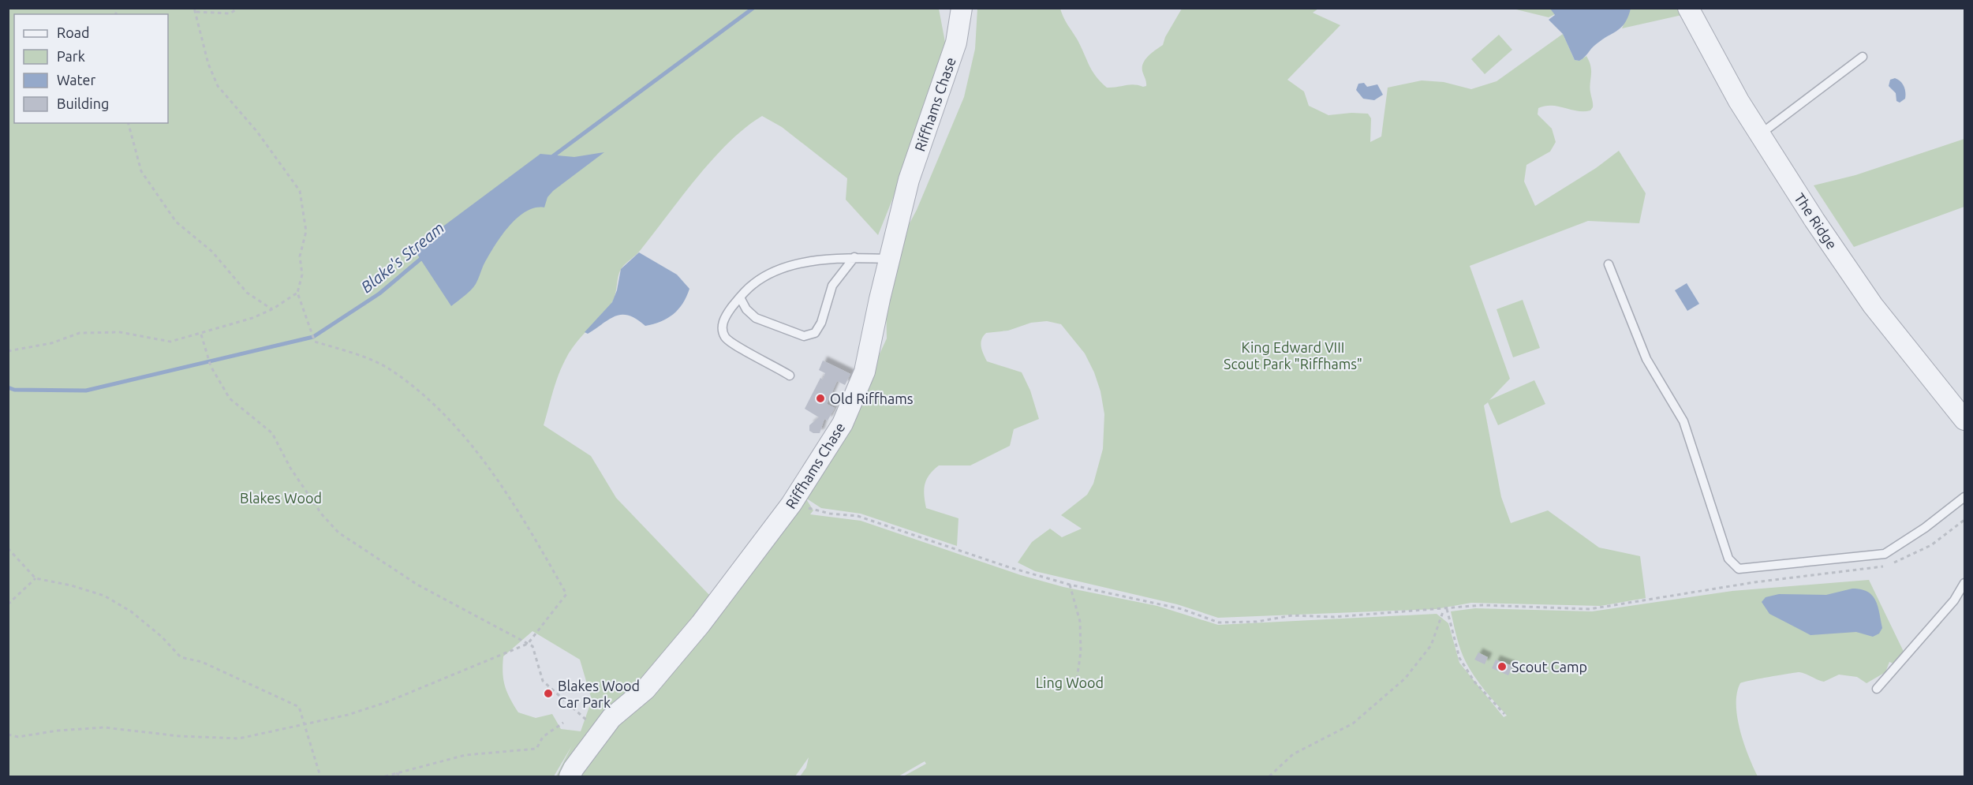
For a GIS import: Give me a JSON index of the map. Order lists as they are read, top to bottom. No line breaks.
{"streets":{"street":["Riffhams Chase","The Ridge"]},"water":["Blake's Stream"],"parks":["King Edward VIII Scout Park \"Riffhams\"","Blakes Wood","Ling Wood"],"places":["Old Riffhams","Scout Camp","Blakes Wood Car Park"],"legend":["Road","Park","Water","Building"]}
